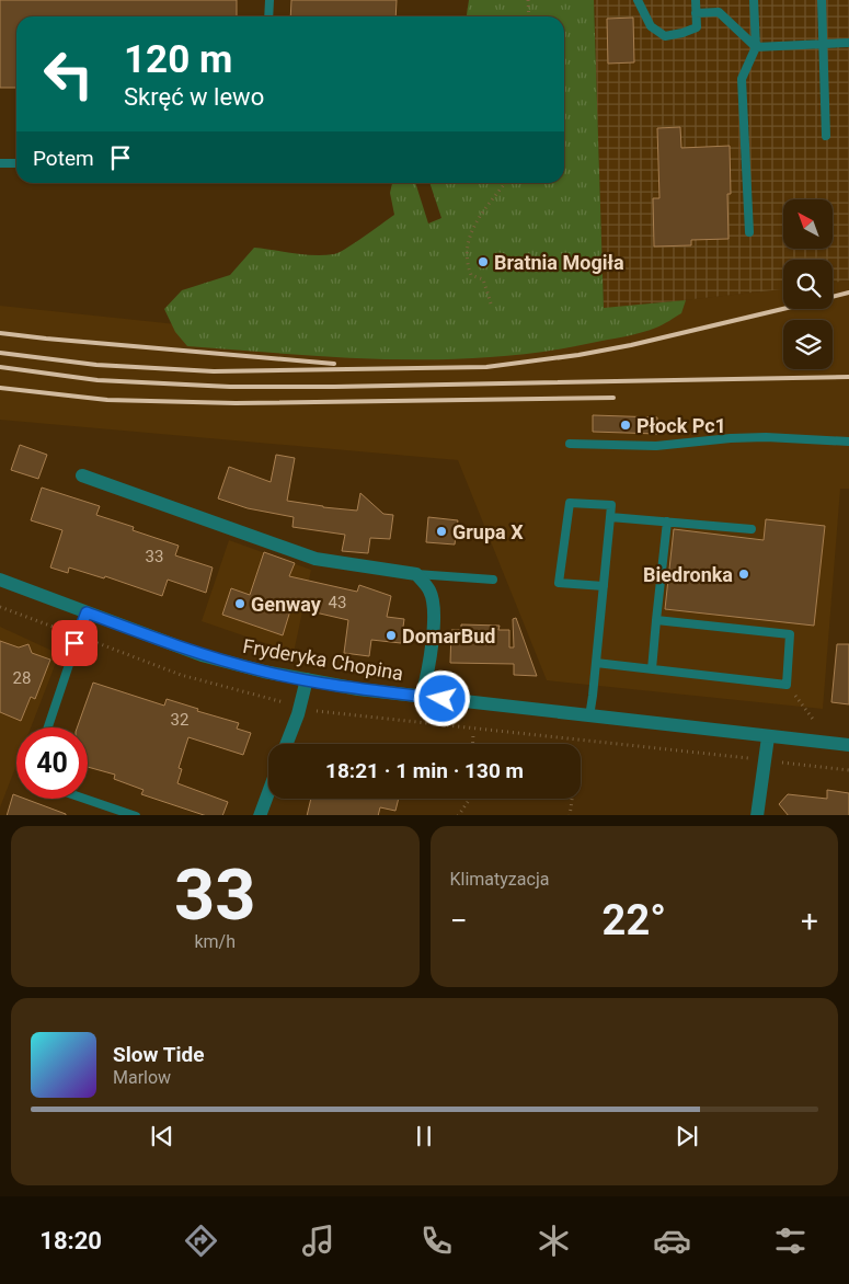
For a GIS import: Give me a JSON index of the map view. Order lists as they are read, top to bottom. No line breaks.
{"streets":{"street":["Fryderyka Chopina"]},"places":["Bratnia Mogiła","Płock Pc1","Grupa X","Biedronka","Genway","DomarBud"],"house_numbers":["33","43","28","32"],"north":"top left","page":{"turn":["120 m","Skręć w lewo"],"then":"Potem","limit":"40","trip":"18:21 · 1 min · 130 m","tile":[["33","km/h"],"Klimatyzacja"],"heat":["−","22°","+"],"song":["Slow Tide","Marlow"],"tabs":"18:20"}}
